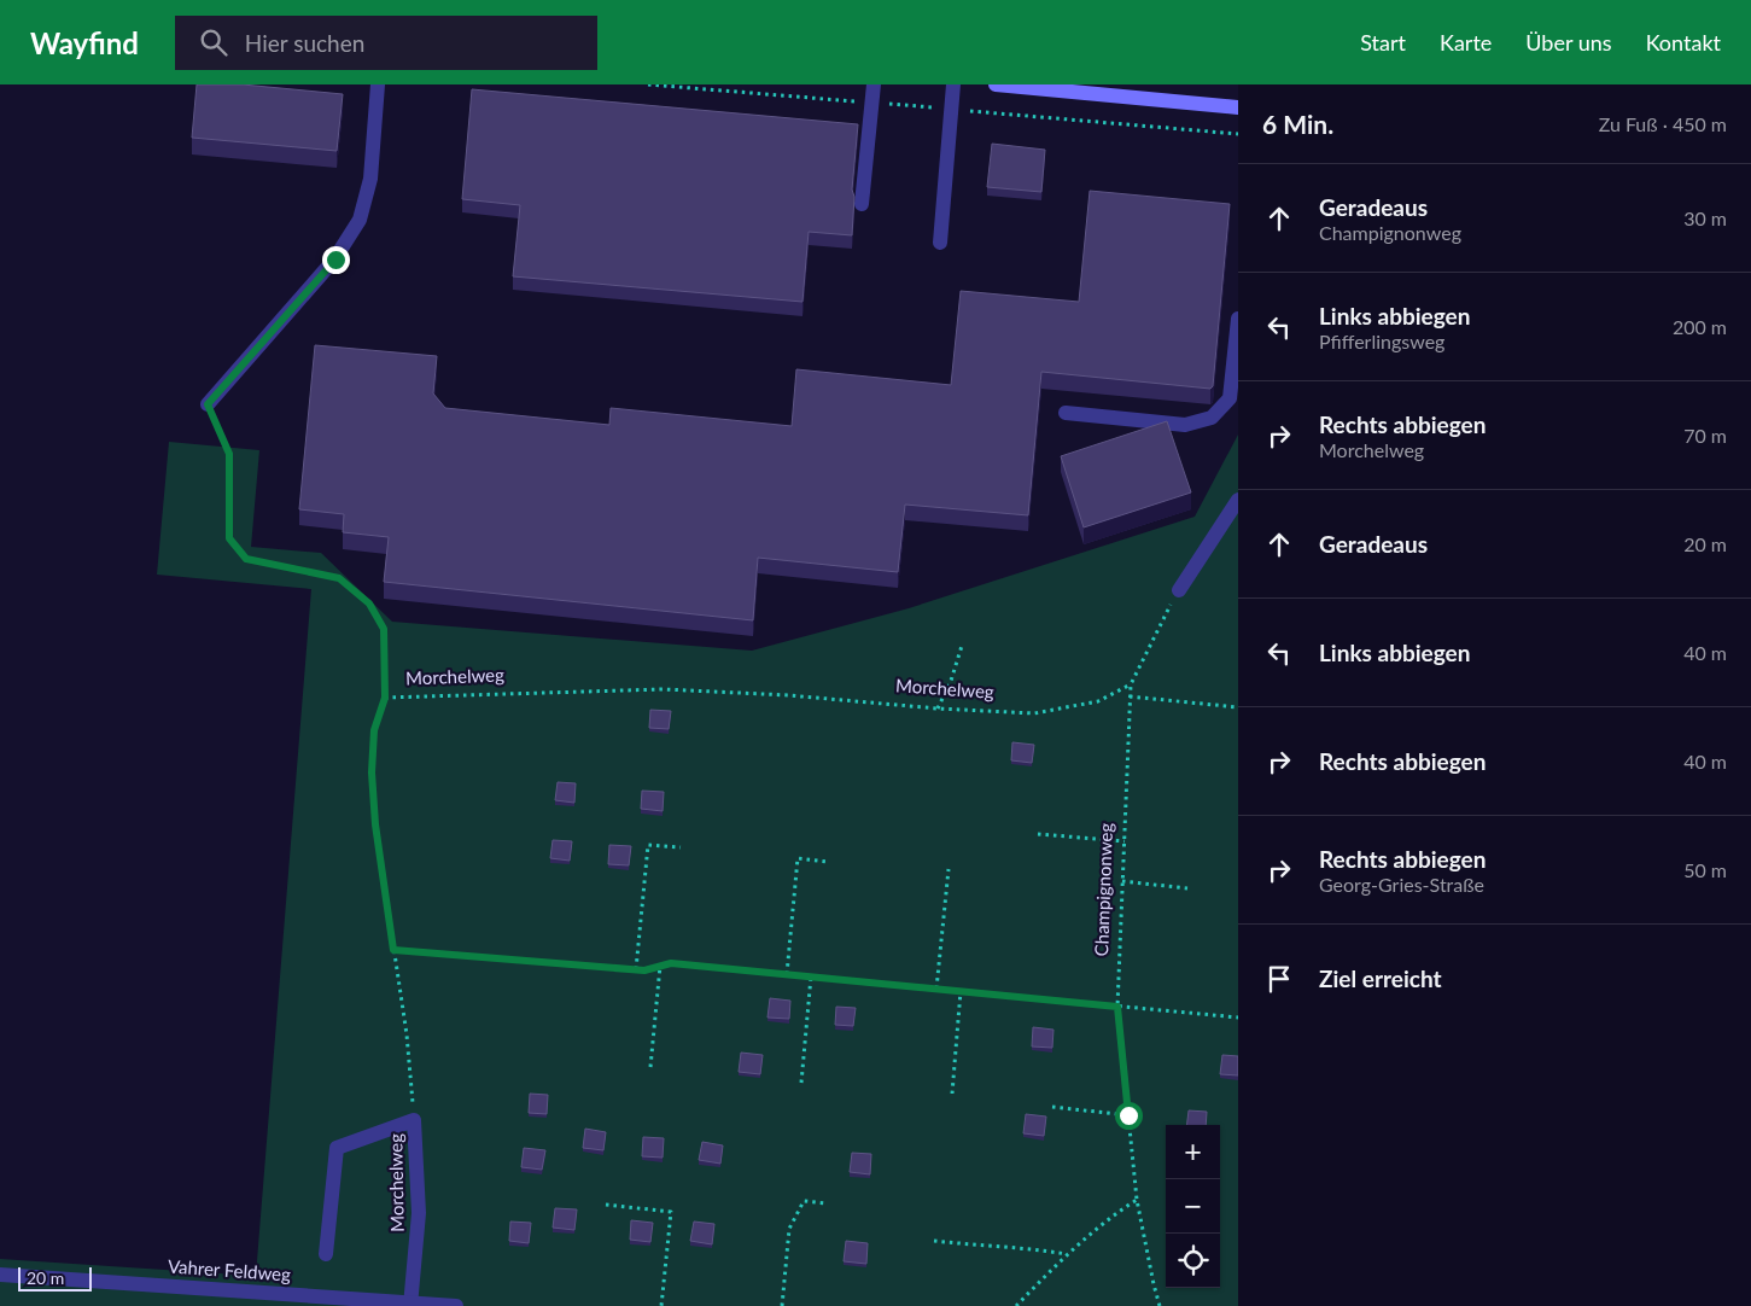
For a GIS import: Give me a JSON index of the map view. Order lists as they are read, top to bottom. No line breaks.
{"streets":{"street":["Morchelweg","Vahrer Feldweg"],"path":["Champignonweg"]},"crossings":[["Morchelweg","Champignonweg"],["Morchelweg","Vahrer Feldweg"]],"scale_bar":"20 m","page":{"header":"Wayfind","search":"Hier suchen","nav":["Start","Karte","Über uns","Kontakt"],"heading":["6 Min.","Zu Fuß · 450 m"],"list":[["Geradeaus","Champignonweg","30 m"],["Links abbiegen","Pfifferlingsweg","200 m"],["Rechts abbiegen","Morchelweg","70 m"],["Geradeaus","20 m"],["Links abbiegen","40 m"],["Rechts abbiegen","40 m"],["Rechts abbiegen","Georg-Gries-Straße","50 m"],"Ziel erreicht"],"map_buttons":["+","−"],"scale":"20 m"}}
